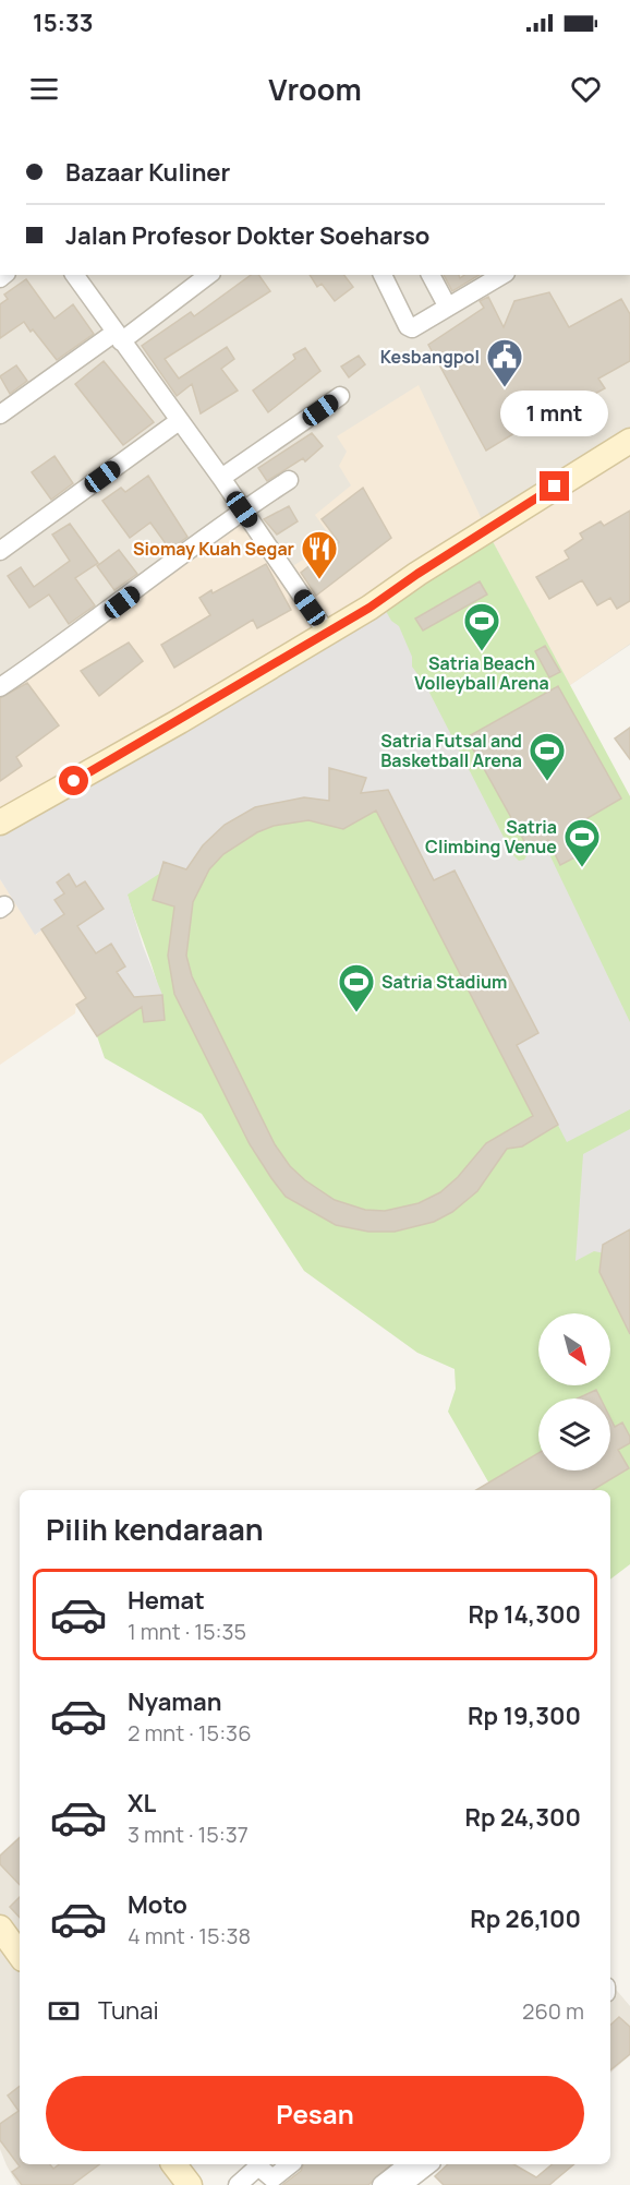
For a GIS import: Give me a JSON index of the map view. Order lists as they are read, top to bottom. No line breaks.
{"places":{"public building":["Kesbangpol"],"restaurant":["Siomay Kuah Segar"],"sports":["Satria Beach Volleyball Arena","Satria Futsal and Basketball Arena","Satria Climbing Venue","Satria Stadium"]},"north":"bottom right","page":{"status":"15:33","header":"Vroom","banner":["Bazaar Kuliner","Jalan Profesor Dokter Soeharso"],"bubble":"1 mnt","heading":"Pilih kendaraan","list":[{"name":"Hemat","note":"1 mnt · 15:35","value":"Rp 14,300"},{"name":"Nyaman","note":"2 mnt · 15:36","value":"Rp 19,300"},{"name":"XL","note":"3 mnt · 15:37","value":"Rp 24,300"},{"name":"Moto","note":"4 mnt · 15:38","value":"Rp 26,100"}],"pay":["Tunai","260 m"],"buttons":"Pesan"}}
